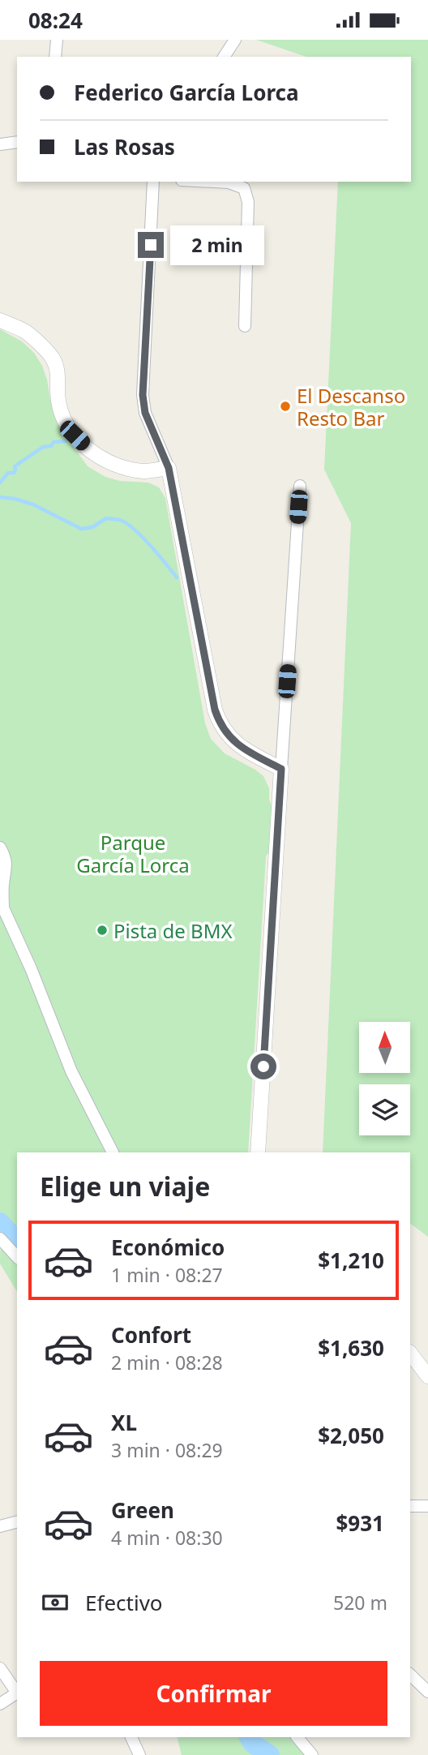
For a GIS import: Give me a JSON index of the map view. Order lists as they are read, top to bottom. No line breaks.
{"parks":["Parque García Lorca"],"places":["El Descanso Resto Bar","Pista de BMX"],"north":"top","page":{"status":"08:24","banner":["Federico García Lorca","Las Rosas"],"bubble":"2 min","heading":"Elige un viaje","list":[{"name":"Económico","note":"1 min · 08:27","value":"$1,210"},{"name":"Confort","note":"2 min · 08:28","value":"$1,630"},{"name":"XL","note":"3 min · 08:29","value":"$2,050"},{"name":"Green","note":"4 min · 08:30","value":"$931"}],"pay":["Efectivo","520 m"],"buttons":"Confirmar"}}
